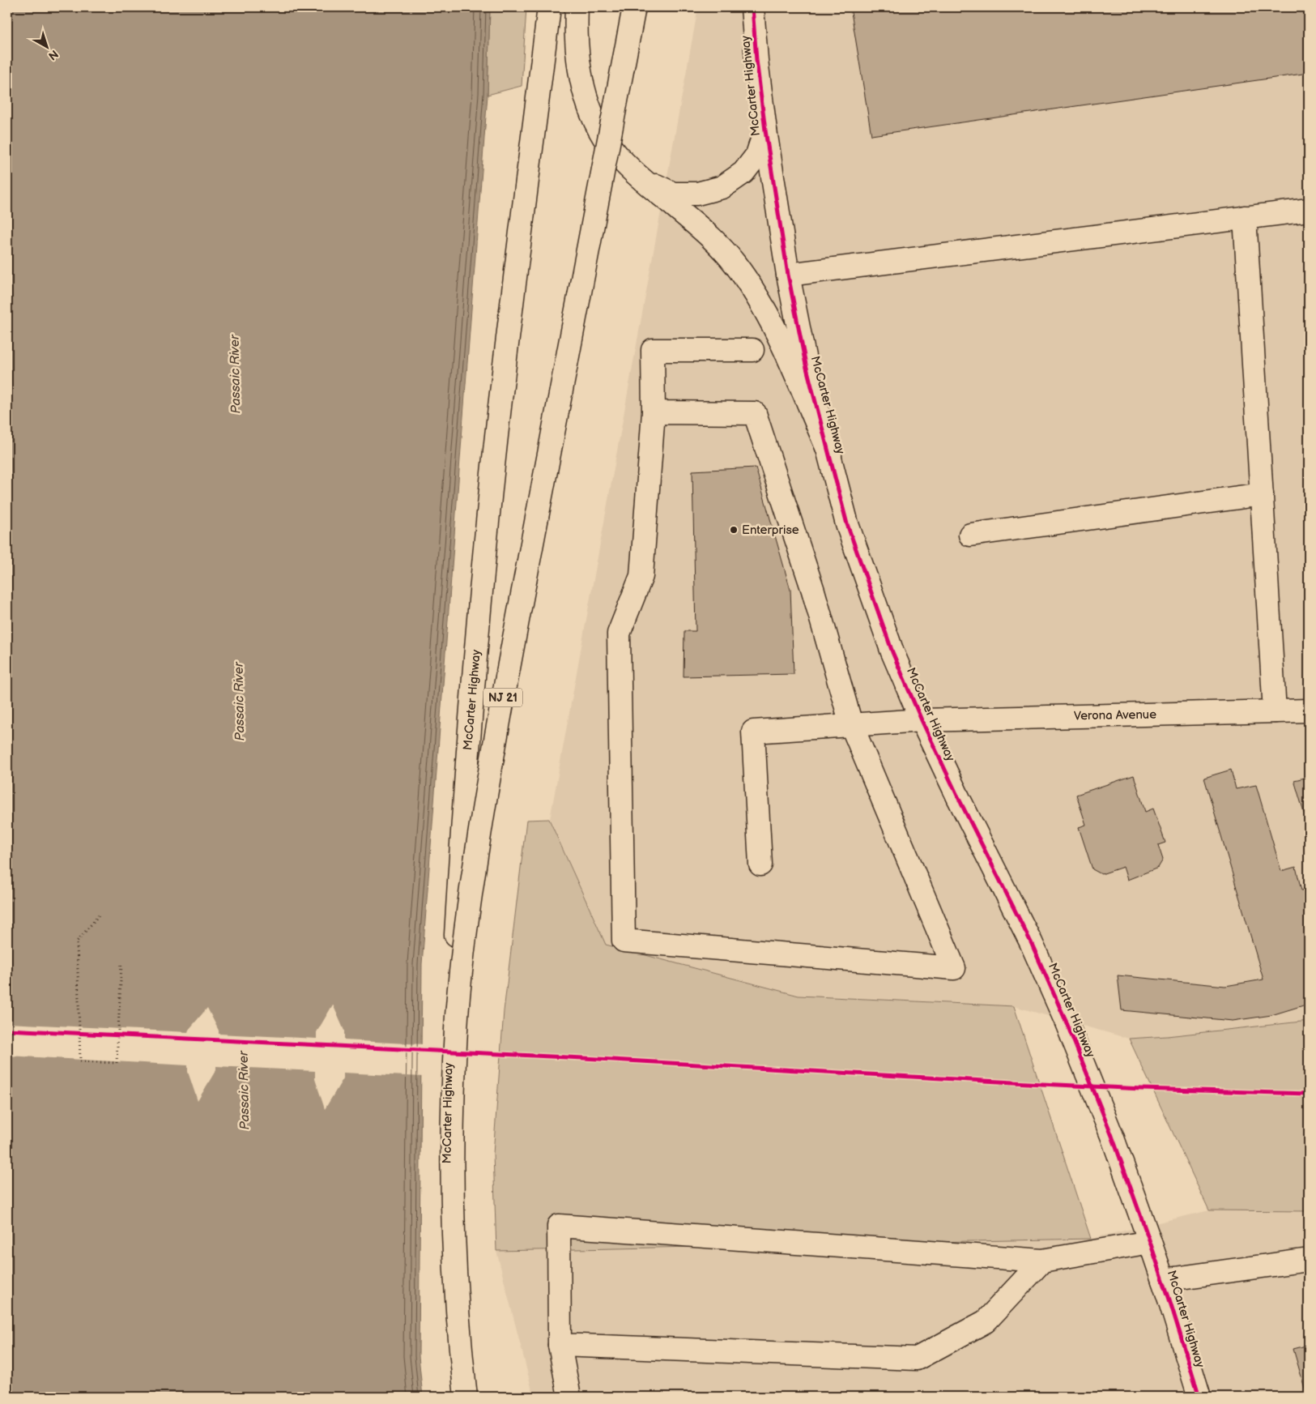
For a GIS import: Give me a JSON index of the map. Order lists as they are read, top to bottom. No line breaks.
{"streets":{"main road":["McCarter Highway","NJ 21","Verona Avenue"]},"crossings":[["McCarter Highway","Verona Avenue"]],"water":["Passaic River"],"places":["Enterprise"],"north":"bottom right"}
